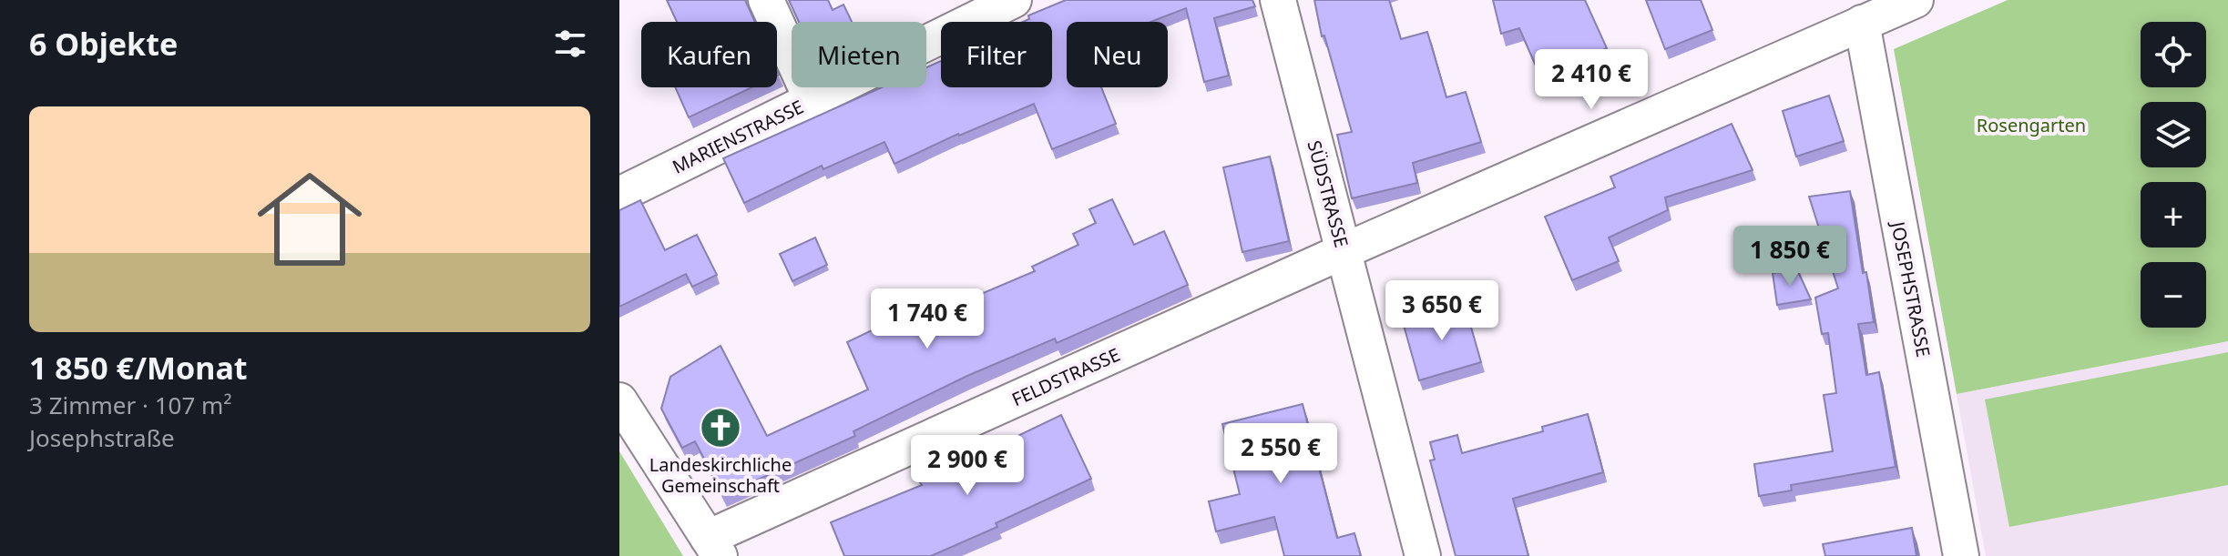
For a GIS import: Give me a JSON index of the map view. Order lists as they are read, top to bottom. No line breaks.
{"streets":{"street":["MARIENSTRASSE","SÜDSTRASSE","JOSEPHSTRASSE","FELDSTRASSE"]},"crossings":[["SÜDSTRASSE","FELDSTRASSE"],["JOSEPHSTRASSE","FELDSTRASSE"]],"parks":["Rosengarten"],"places":{"church":["Landeskirchliche Gemeinschaft"]},"page":{"heading":"6 Objekte","map_buttons":["+","−"],"chip":["Kaufen","Mieten","Filter","Neu"],"price":["2 410 €","1 850 €","3 650 €","1 740 €","2 550 €","2 900 €"],"list":[{"name":"1 850 €/Monat","note":"3 Zimmer · 107 m² · Josephstraße"}]}}
